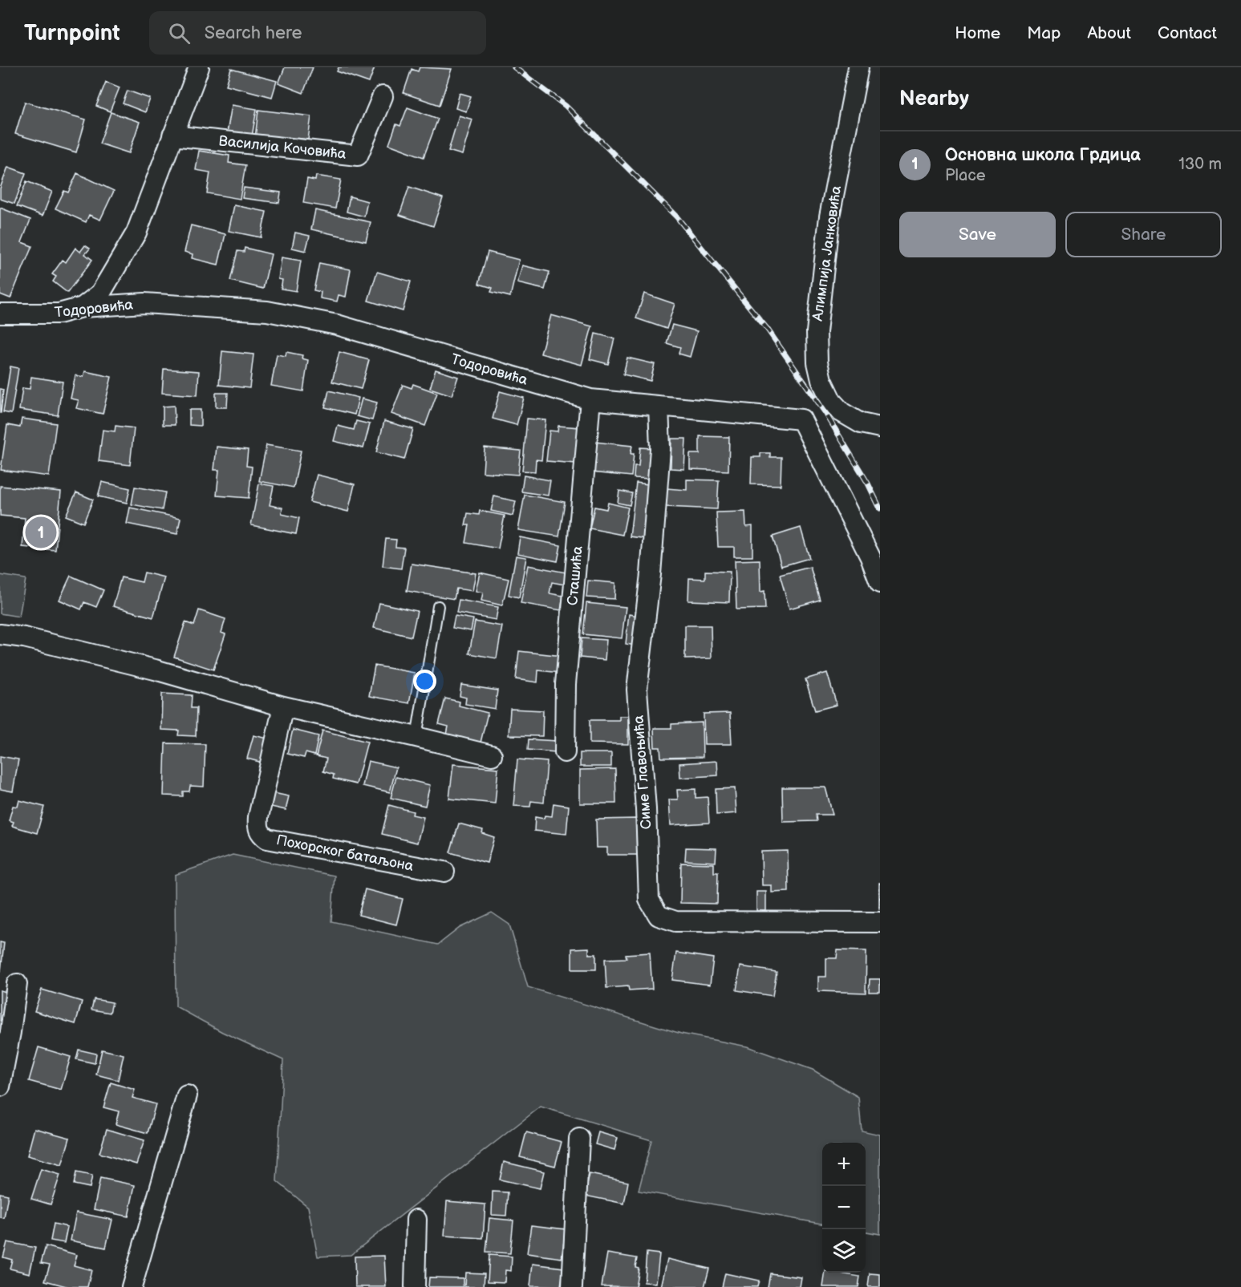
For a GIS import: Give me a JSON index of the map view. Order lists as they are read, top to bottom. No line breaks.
{"streets":{"street":["Василија Кочовића","Алимпија Јанковића","Тодоровића","Сташића","Симе Главоњића","Похорског батаљона"]},"crossings":[["Тодоровића","Сташића"],["Тодоровића","Симе Главоњића"]],"page":{"header":"Turnpoint","search":"Search here","nav":["Home","Map","About","Contact"],"heading":"Nearby","list":[{"mark":"1","name":"Основна школа Грдица","note":"Place","value":"130 m"}],"buttons":["Save","Share"],"pins":"1","map_buttons":["+","−"]}}
